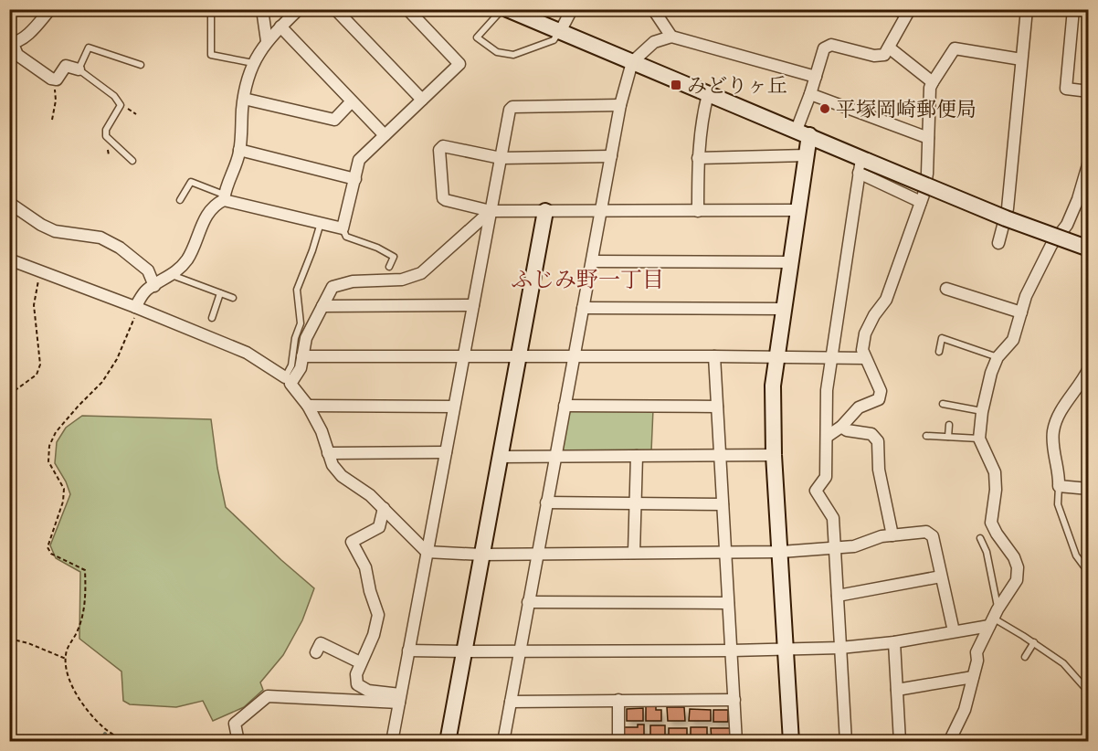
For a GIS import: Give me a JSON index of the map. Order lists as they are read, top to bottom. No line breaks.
{"districts":["ふじみ野一丁目"],"places":{"transit":["みどりヶ丘"],"other":["平塚岡崎郵便局"]}}
